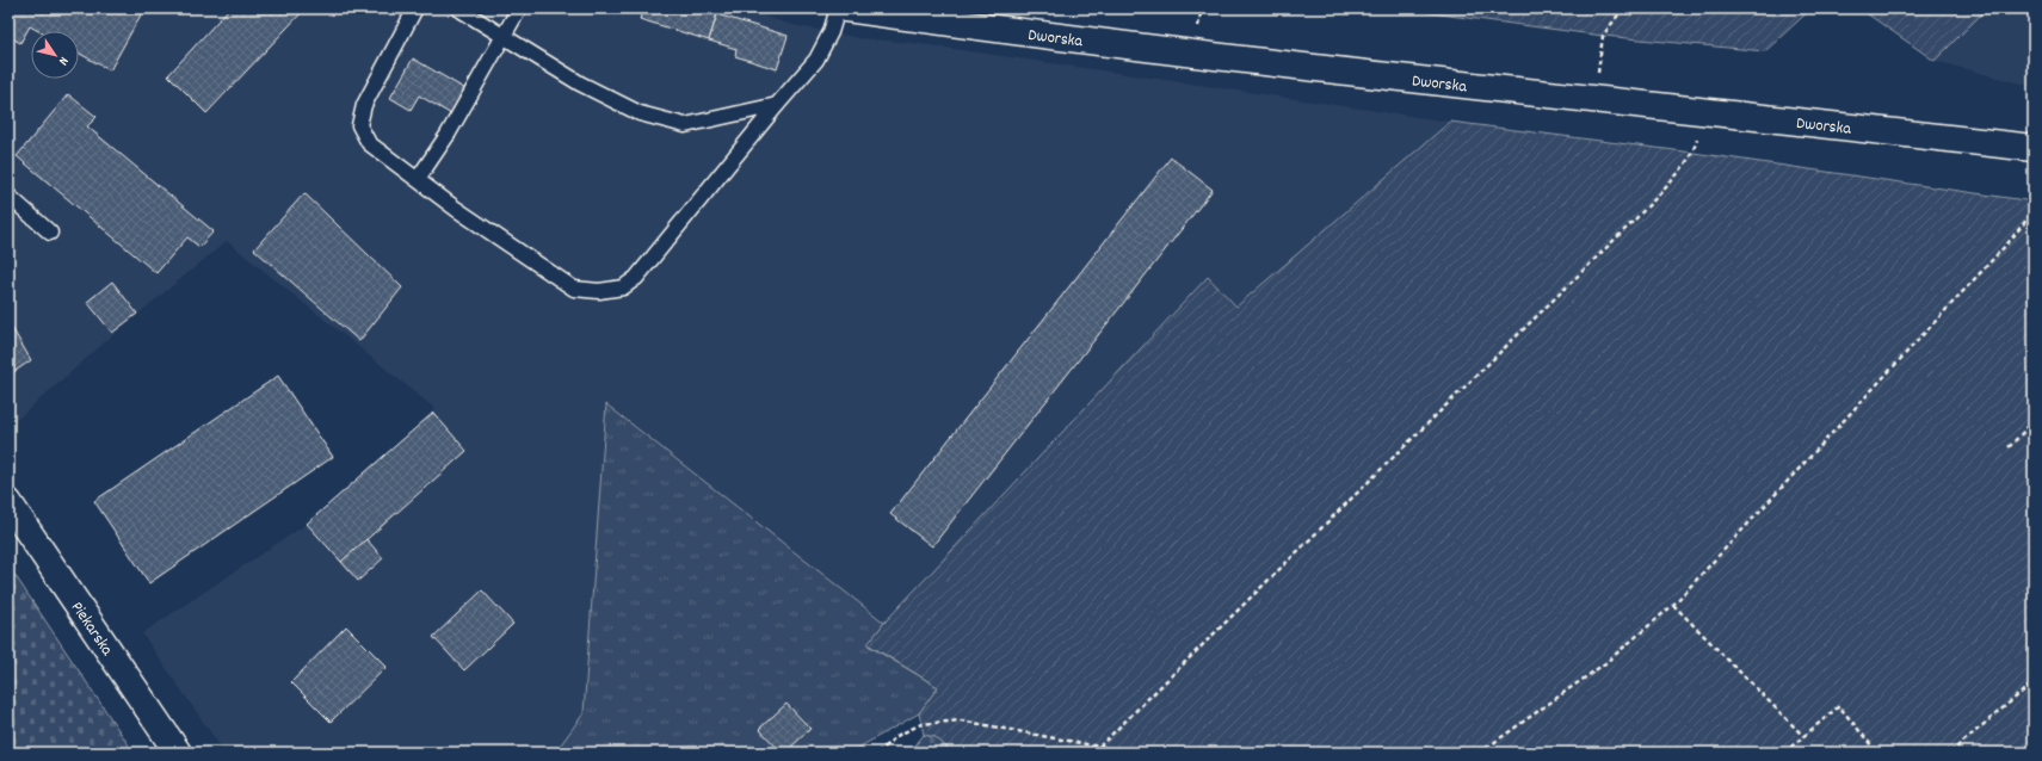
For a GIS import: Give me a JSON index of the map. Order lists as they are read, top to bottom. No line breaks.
{"streets":{"street":["Dworska","Piekarska"]},"north":"bottom right"}
